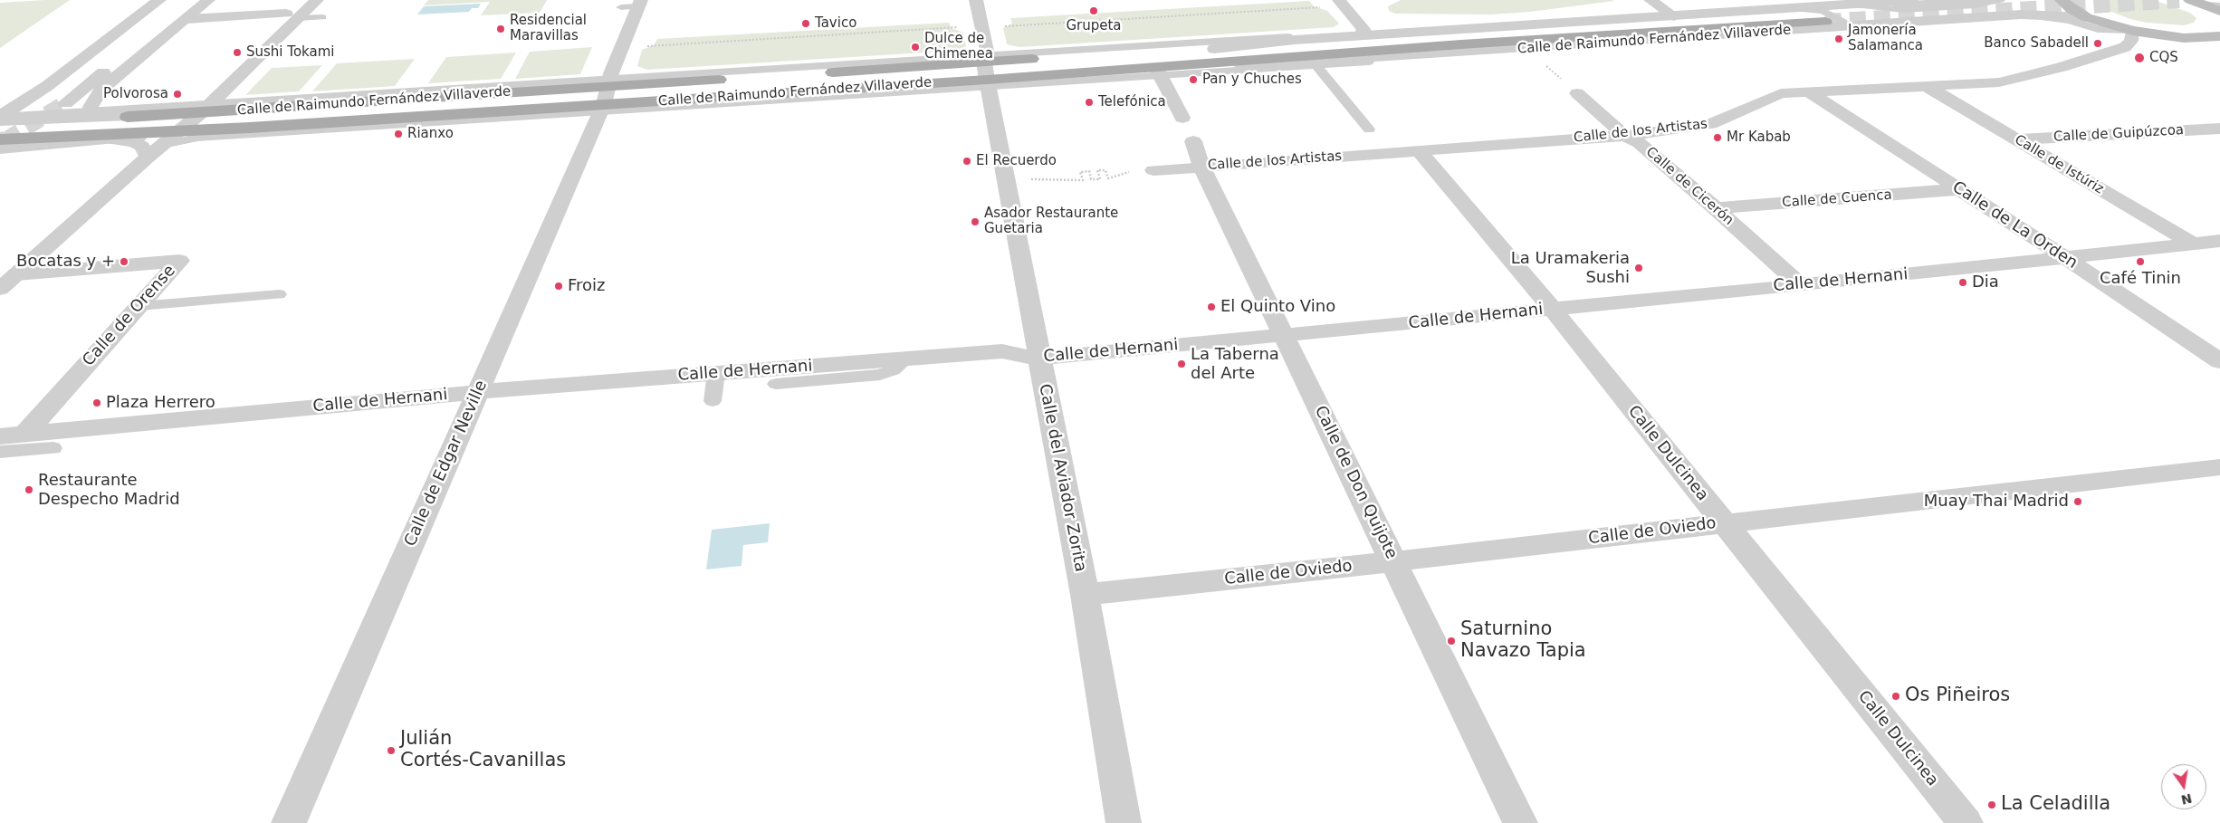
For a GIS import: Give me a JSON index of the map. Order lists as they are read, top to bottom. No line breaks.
{"streets":{"main road":["Calle de Raimundo Fernández Villaverde"],"street":["Calle de los Artistas","Calle de Guipúzcoa","Calle de Istúriz","Calle de Cicerón","Calle de Cuenca","Calle de La Orden","Calle de Hernani","Calle de Orense","Calle Dulcinea","Calle de Edgar Neville","Calle del Aviador Zorita","Calle de Don Quijote","Calle de Oviedo"]},"crossings":[["Calle de Raimundo Fernández Villaverde","Calle de Orense"],["Calle de Raimundo Fernández Villaverde","Calle de Edgar Neville"],["Calle de Raimundo Fernández Villaverde","Calle del Aviador Zorita"],["Calle de los Artistas","Calle de Istúriz"],["Calle de los Artistas","Calle de Cicerón"],["Calle de los Artistas","Calle de La Orden"],["Calle de los Artistas","Calle Dulcinea"],["Calle de los Artistas","Calle de Don Quijote"],["Calle de Guipúzcoa","Calle de Istúriz"],["Calle de Istúriz","Calle de Hernani"],["Calle de Cicerón","Calle de Cuenca"],["Calle de Cicerón","Calle de Hernani"],["Calle de Cuenca","Calle de La Orden"],["Calle de La Orden","Calle de Hernani"],["Calle de Hernani","Calle de Orense"],["Calle de Hernani","Calle Dulcinea"],["Calle de Hernani","Calle de Edgar Neville"],["Calle de Hernani","Calle del Aviador Zorita"],["Calle de Hernani","Calle de Don Quijote"],["Calle Dulcinea","Calle de Oviedo"],["Calle del Aviador Zorita","Calle de Oviedo"],["Calle de Don Quijote","Calle de Oviedo"]],"places":["Grupeta","Tavico","Residencial Maravillas","Jamonería Salamanca","Banco Sabadell","Dulce de Chimenea","Sushi Tokami","CQS","Pan y Chuches","Polvorosa","Telefónica","Rianxo","Mr Kabab","El Recuerdo","Asador Restaurante Guetaria","Bocatas y +","Café Tinin","La Uramakeria Sushi","Dia","Froiz","El Quinto Vino","La Taberna del Arte","Plaza Herrero","Restaurante Despecho Madrid","Muay Thai Madrid","Saturnino Navazo Tapia","Os Piñeiros","Julián Cortés-Cavanillas","La Celadilla"],"north":"bottom"}
